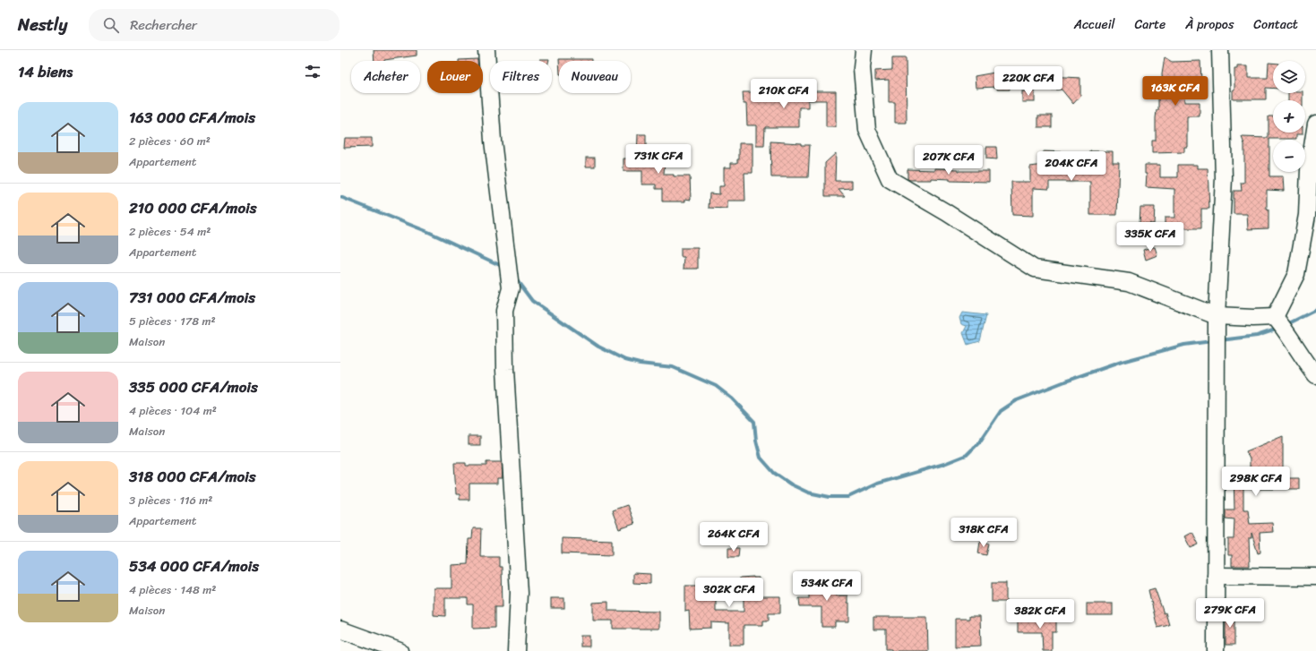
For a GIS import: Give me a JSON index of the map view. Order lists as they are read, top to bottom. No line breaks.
{"page":{"header":"Nestly","search":"Rechercher","nav":["Accueil","Carte","À propos","Contact"],"heading":"14 biens","map_buttons":["+","−"],"chip":["Acheter","Louer","Filtres","Nouveau"],"price":["220K CFA","163K CFA","210K CFA","731K CFA","207K CFA","204K CFA","335K CFA","298K CFA","318K CFA","264K CFA","534K CFA","302K CFA","279K CFA","382K CFA"],"list":[{"name":"163 000 CFA/mois","note":"2 pièces · 60 m² · Appartement"},{"name":"210 000 CFA/mois","note":"2 pièces · 54 m² · Appartement"},{"name":"731 000 CFA/mois","note":"5 pièces · 178 m² · Maison"},{"name":"335 000 CFA/mois","note":"4 pièces · 104 m² · Maison"},{"name":"318 000 CFA/mois","note":"3 pièces · 116 m² · Appartement"},{"name":"534 000 CFA/mois","note":"4 pièces · 148 m² · Maison"}]}}
